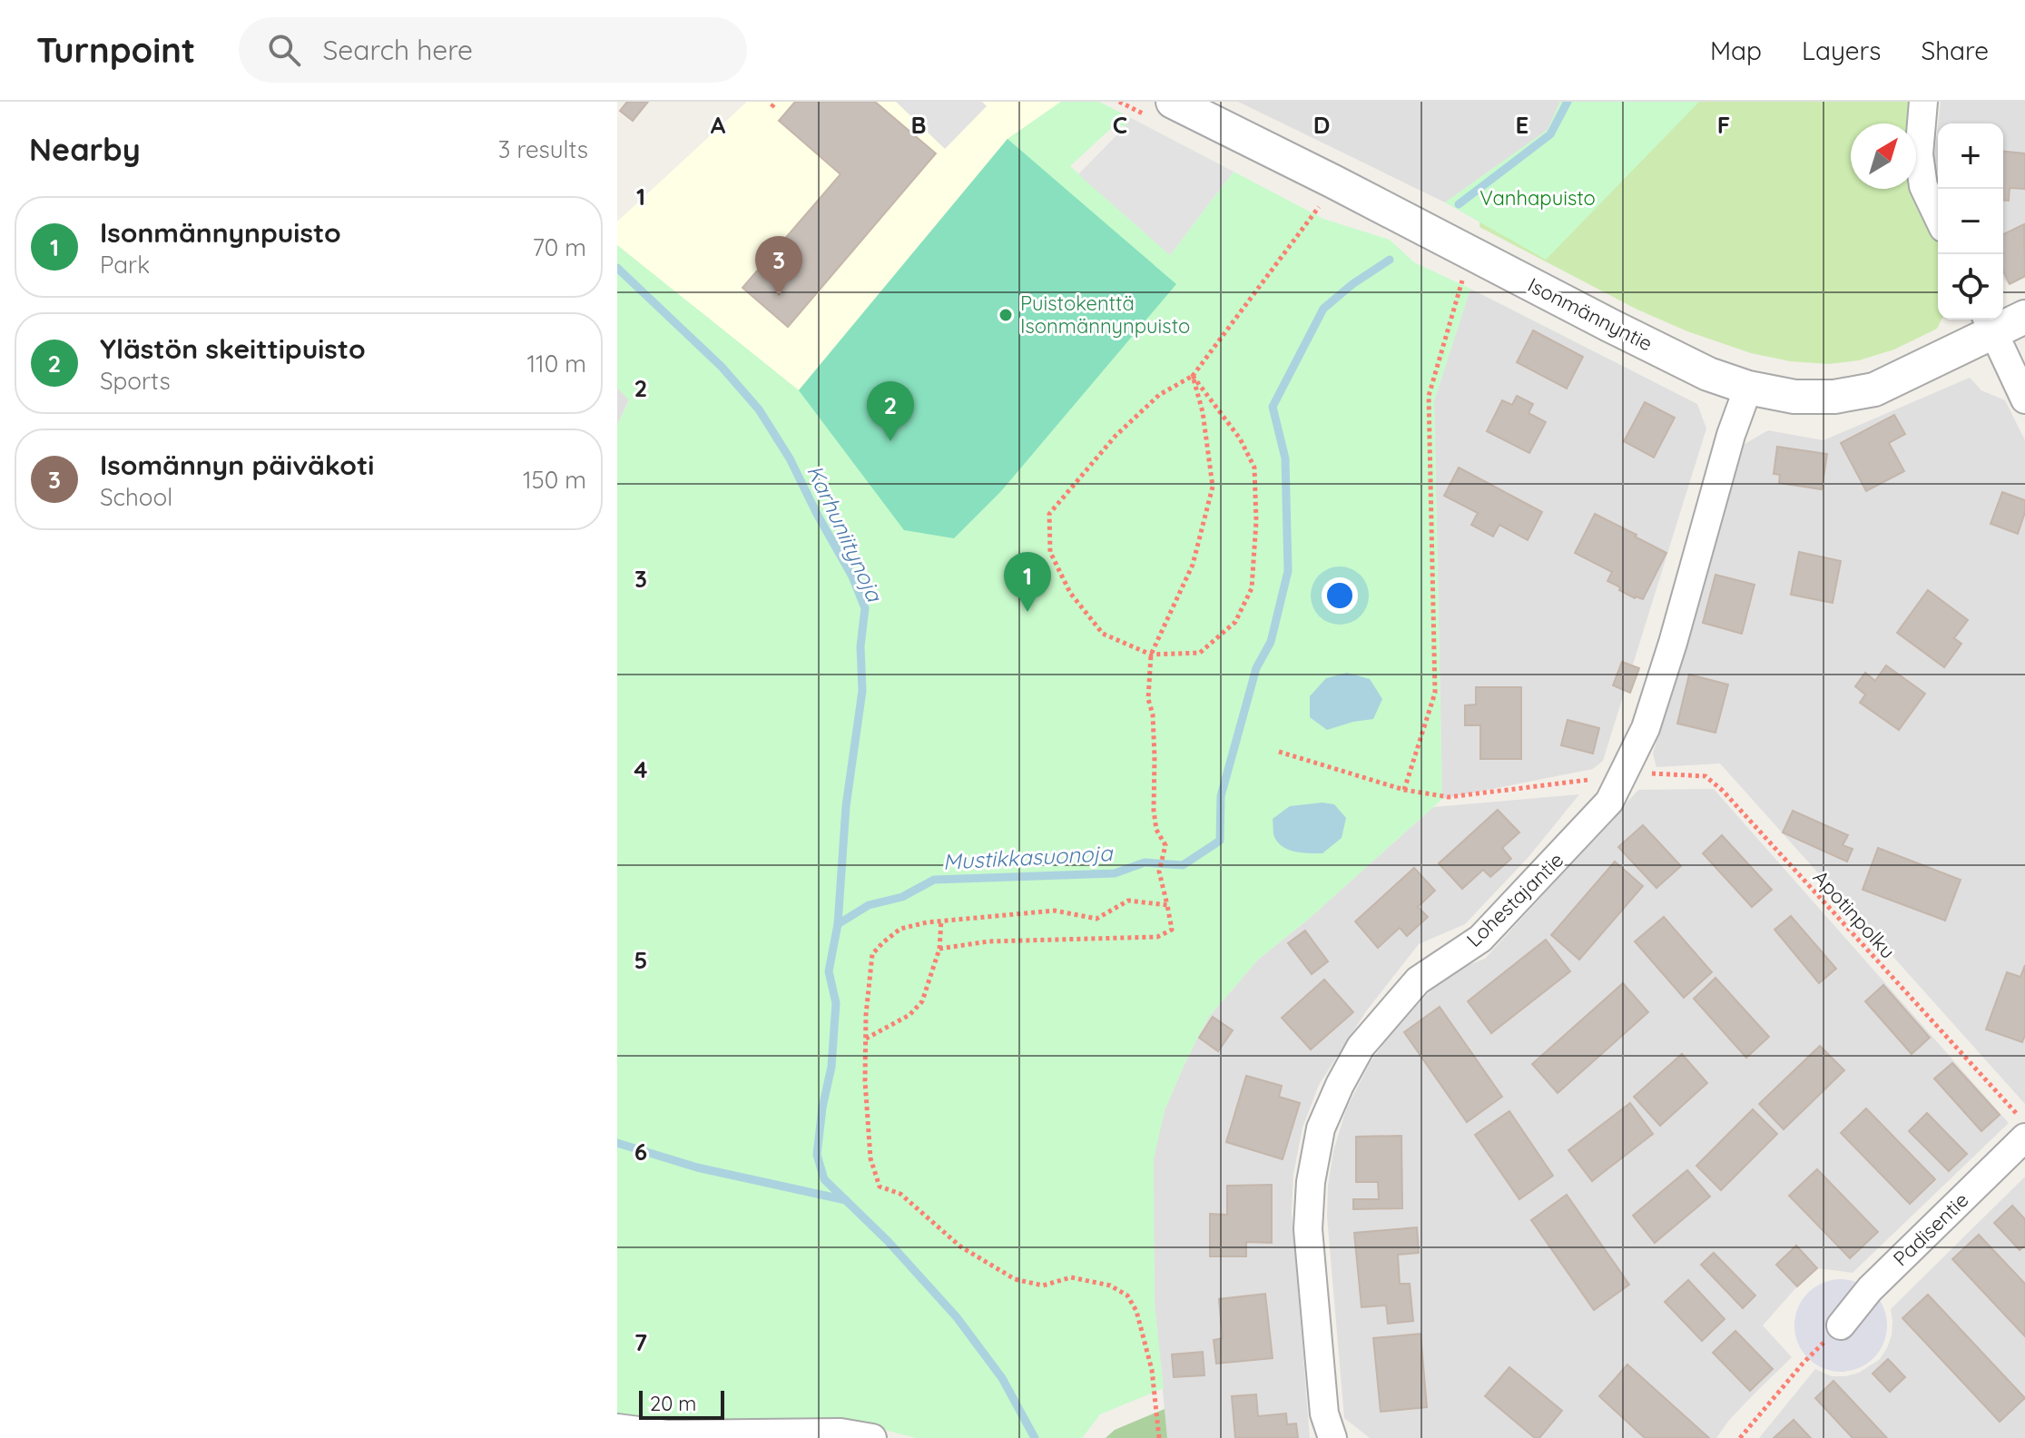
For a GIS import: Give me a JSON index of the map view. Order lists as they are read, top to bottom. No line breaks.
{"streets":{"street":["Isonmännyntie","Lohestajantie","Padisentie"],"path":["Apotinpolku"]},"crossings":[["Isonmännyntie","Lohestajantie"],["Lohestajantie","Apotinpolku"]],"water":["Karhuniitynoja","Mustikkasuonoja"],"parks":["Vanhapuisto"],"places":["Puistokenttä Isonmännynpuisto"],"scale_bar":"20 m","north":"top right","page":{"header":"Turnpoint","search":"Search here","nav":["Map","Layers","Share"],"heading":["Nearby","3 results"],"map_buttons":["+","−"],"list":[{"mark":"1","name":"Isonmännynpuisto","note":"Park","value":"70 m"},{"mark":"2","name":"Ylästön skeittipuisto","note":"Sports","value":"110 m"},{"mark":"3","name":"Isomännyn päiväkoti","note":"School","value":"150 m"}],"pins":["3","2","1"],"scale":"20 m"},"grid":{"columns":["A","B","C","D","E","F"],"rows":["1","2","3","4","5","6","7"]}}
